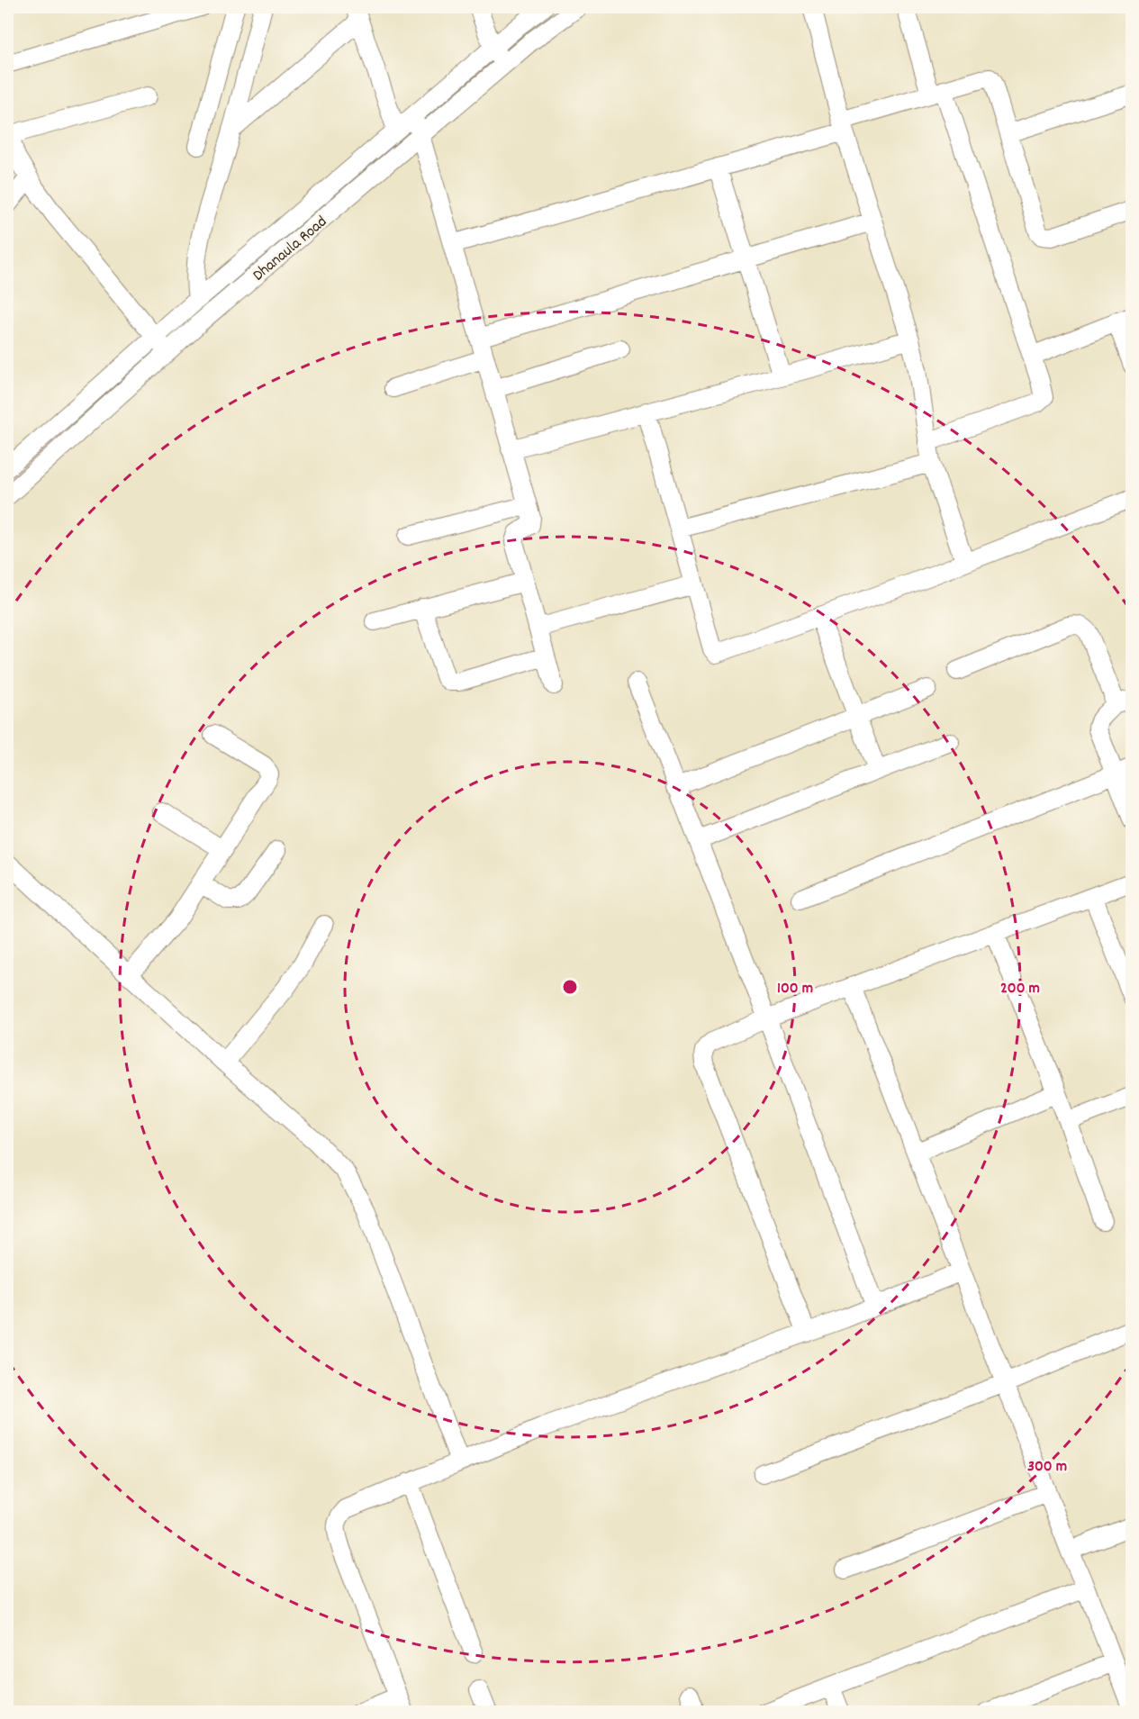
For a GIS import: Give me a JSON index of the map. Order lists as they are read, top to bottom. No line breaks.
{"streets":{"street":["Dhanaula Road"]},"rings":["100 m","200 m","300 m"]}
